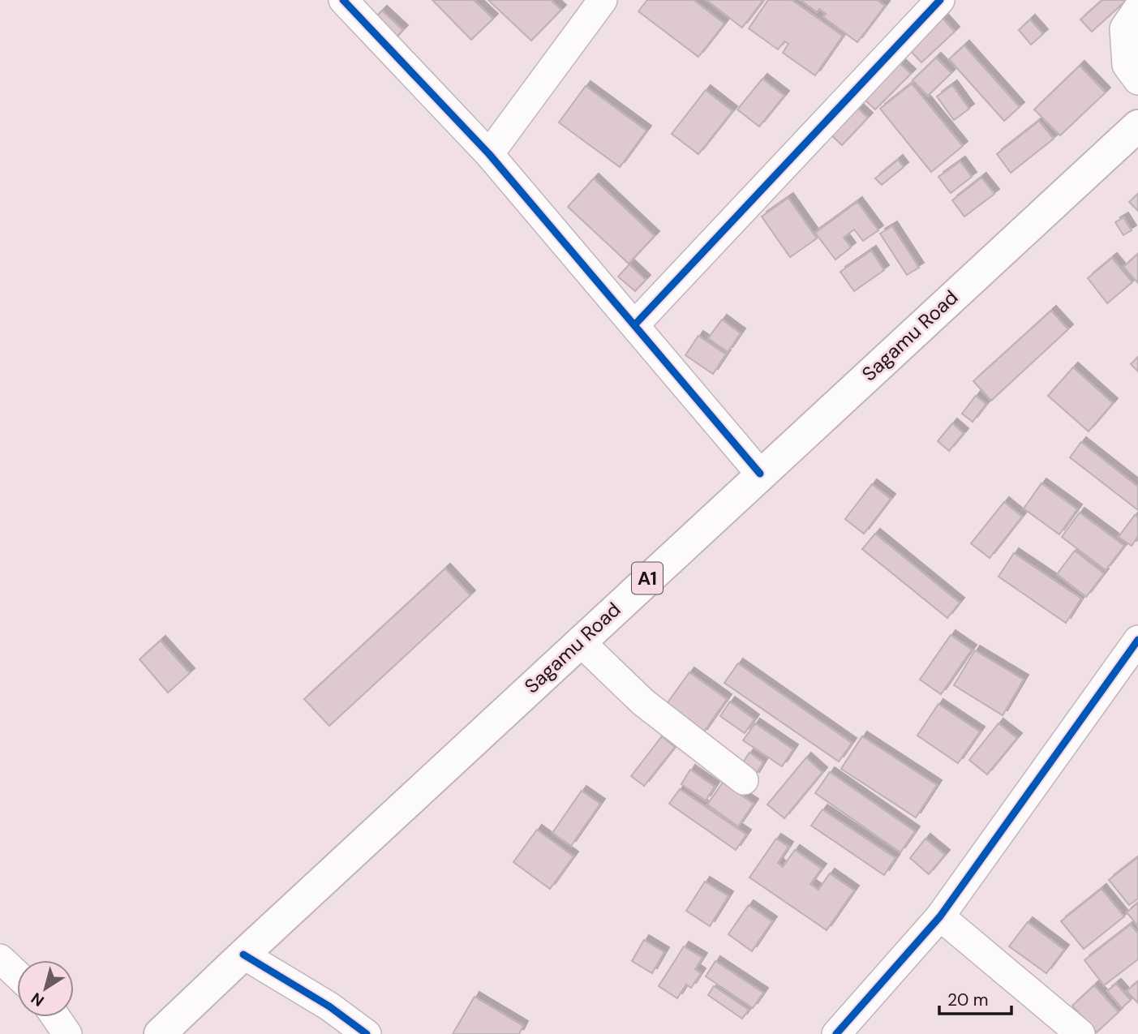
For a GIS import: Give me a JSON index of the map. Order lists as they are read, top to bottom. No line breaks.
{"streets":{"highway":["Sagamu Road","A1"]},"scale_bar":"20 m","north":"bottom left"}
